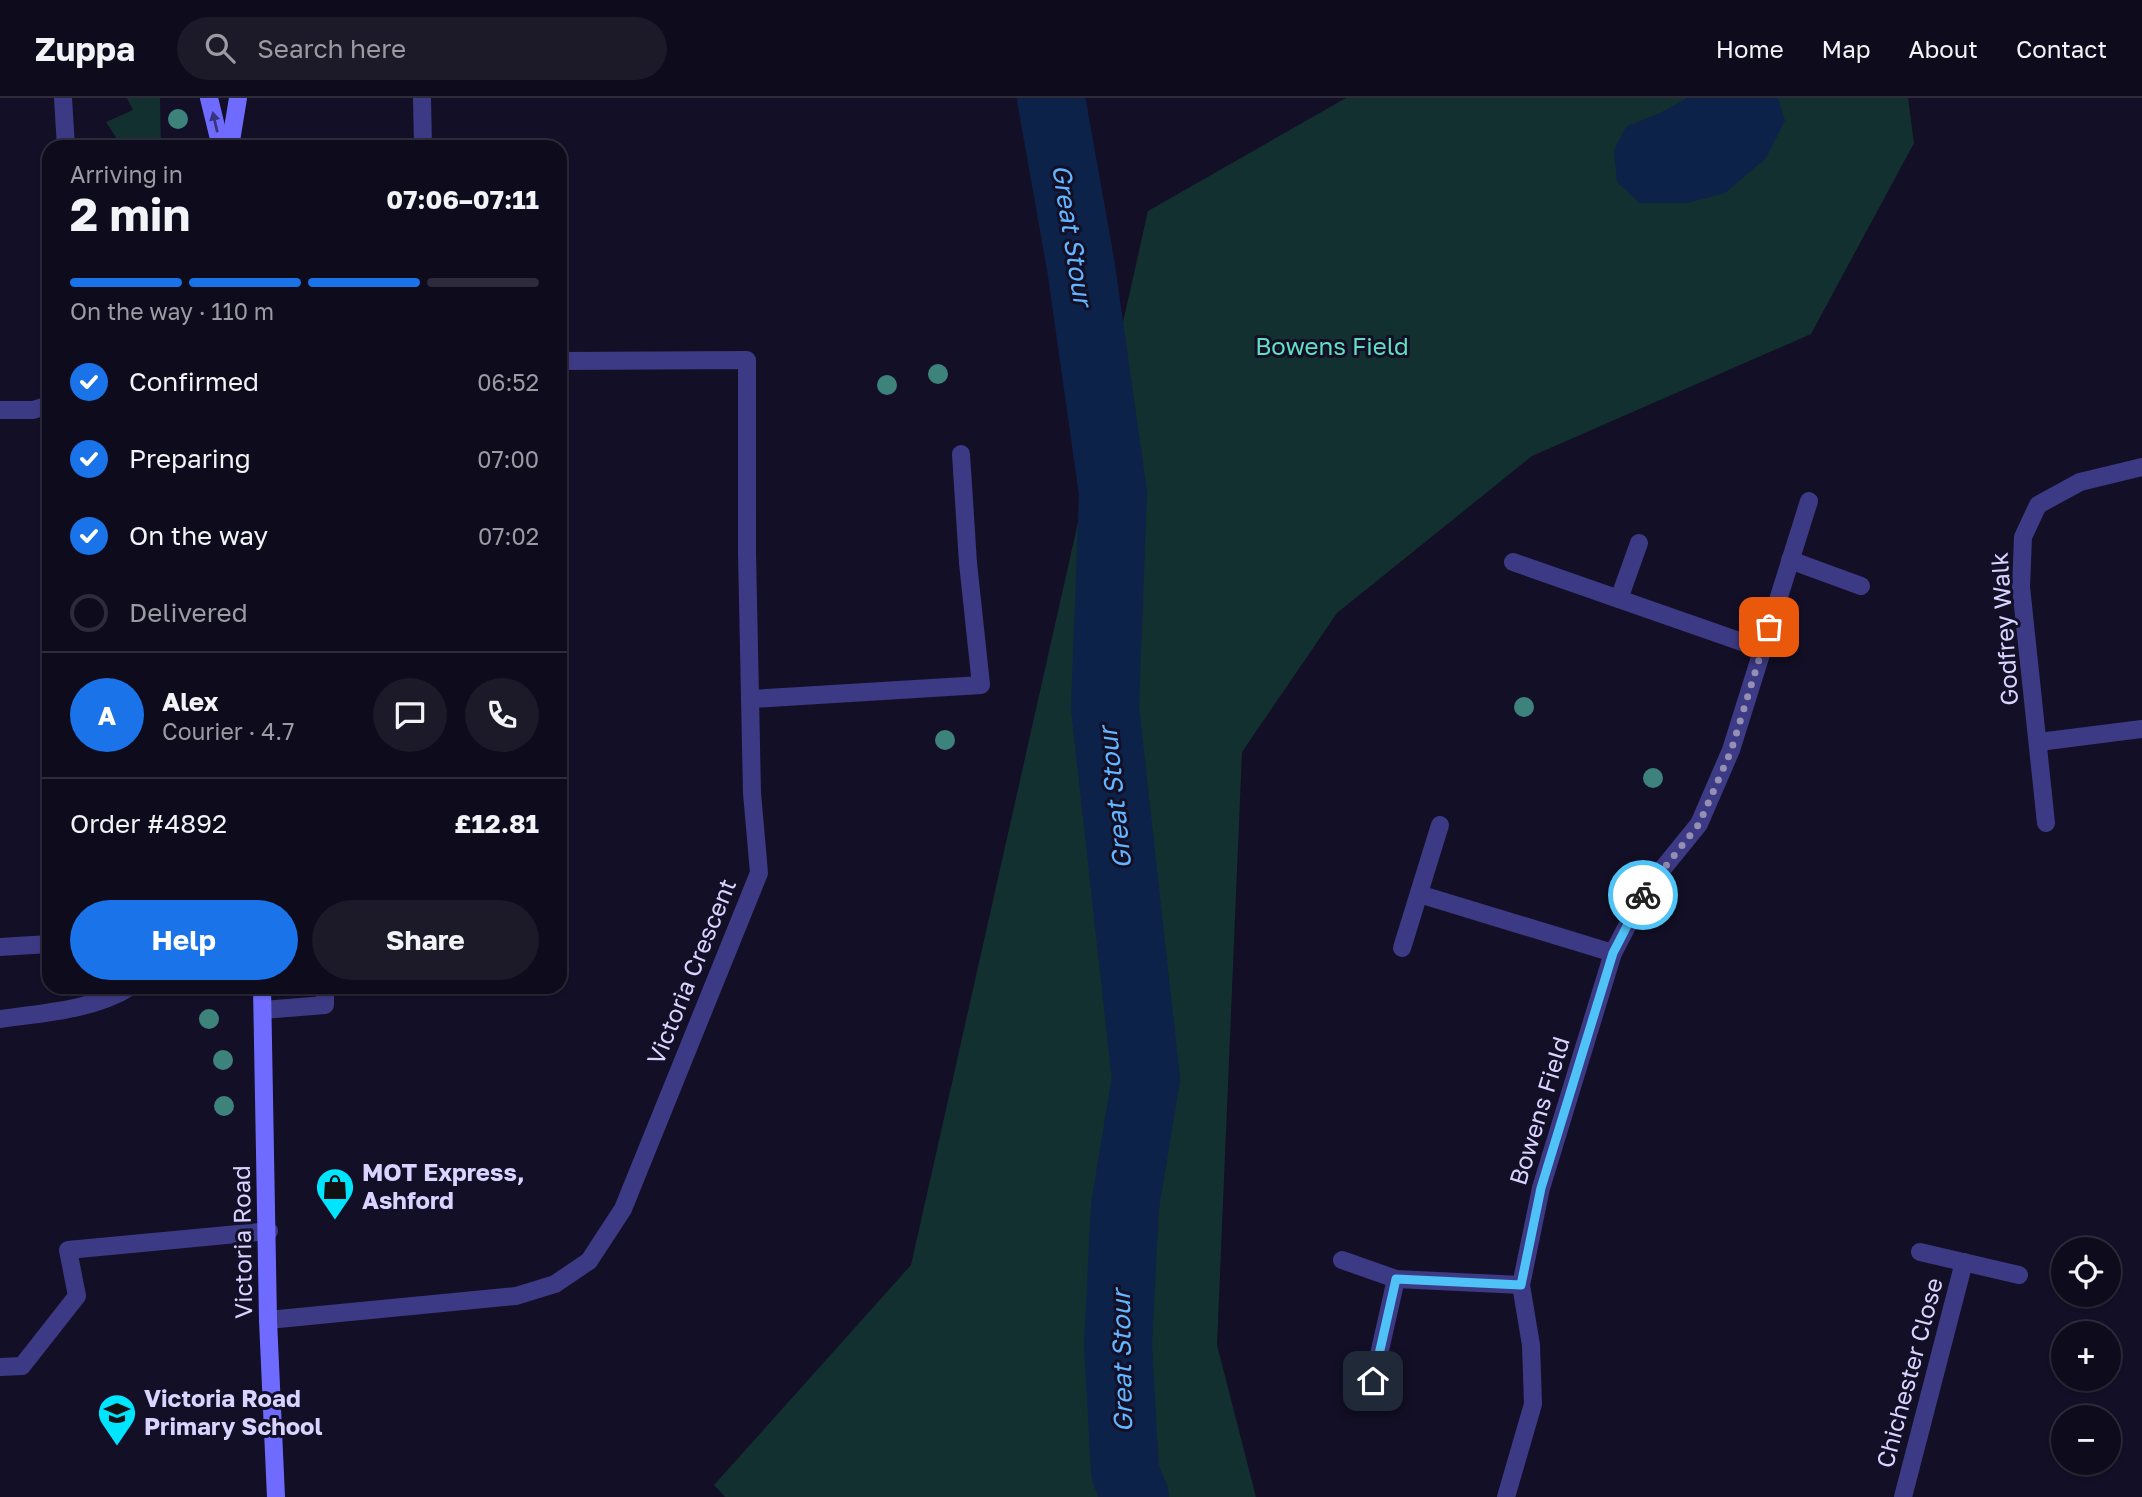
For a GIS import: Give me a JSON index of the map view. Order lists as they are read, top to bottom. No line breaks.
{"streets":{"street":["Godfrey Walk","Victoria Crescent","Bowens Field","Victoria Road","Chichester Close"]},"crossings":[["Victoria Crescent","Victoria Road"]],"water":["Great Stour"],"parks":["Bowens Field"],"places":{"shop":["MOT Express, Ashford"],"school or university":["Victoria Road Primary School"]},"page":{"header":"Zuppa","search":"Search here","nav":["Home","Map","About","Contact"],"heading":["2 min","Arriving in","07:06–07:11"],"panel":["Alex","Courier · 4.7","Order #4892","£12.81"],"bar":"On the way · 110 m","list":[["Confirmed","06:52"],["Preparing","07:00"],["On the way","07:02"],"Delivered"],"round":"A","buttons":["Help","Share"],"map_buttons":["+","−"]}}
